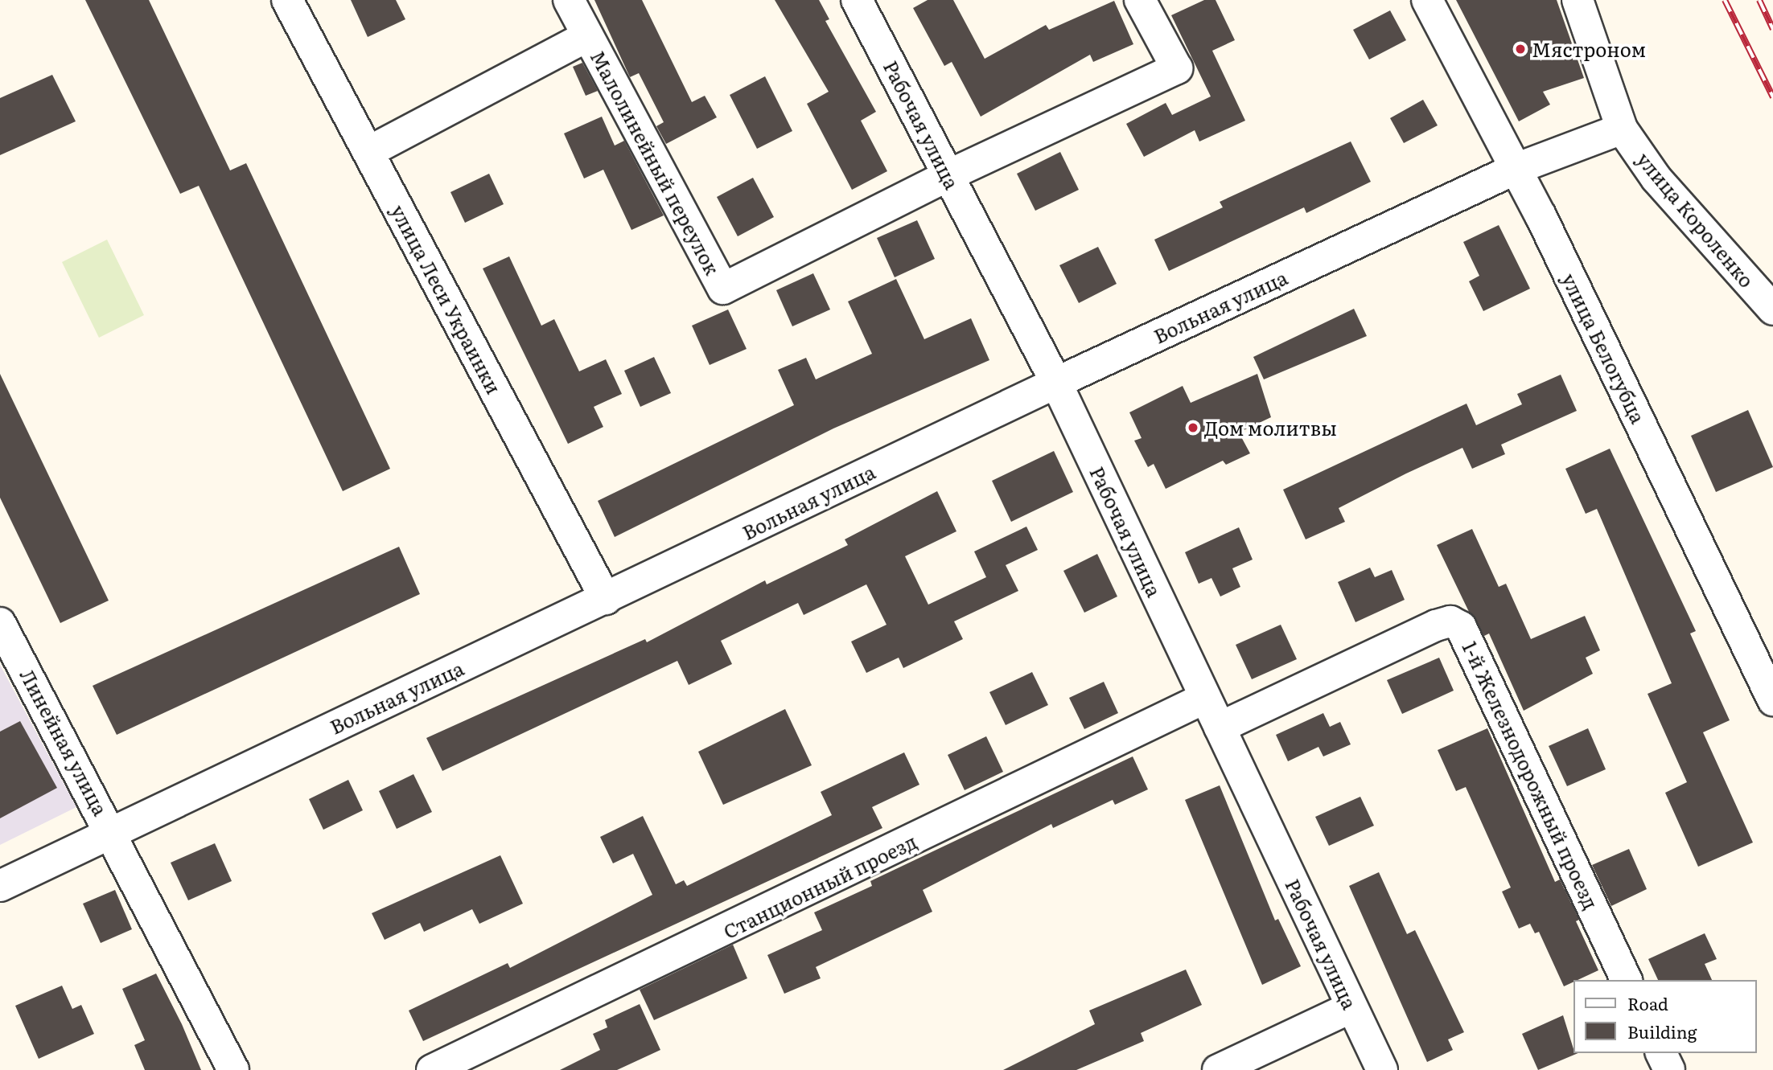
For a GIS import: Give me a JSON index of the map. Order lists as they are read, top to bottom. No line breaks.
{"streets":{"street":["Рабочая улица","Малолинейный переулок","улица Короленко","улица Леси Украинки","Вольная улица","улица Белогубца","Линейная улица","1-й Железнодорожный проезд","Станционный проезд"]},"crossings":[["Рабочая улица","Малолинейный переулок"],["Рабочая улица","Вольная улица"],["Рабочая улица","1-й Железнодорожный проезд"],["Рабочая улица","Станционный проезд"],["улица Короленко","Вольная улица"],["улица Леси Украинки","Вольная улица"],["Вольная улица","улица Белогубца"],["Вольная улица","Линейная улица"]],"places":["Мястроном","Дом молитвы"],"legend":["Road","Building"]}
